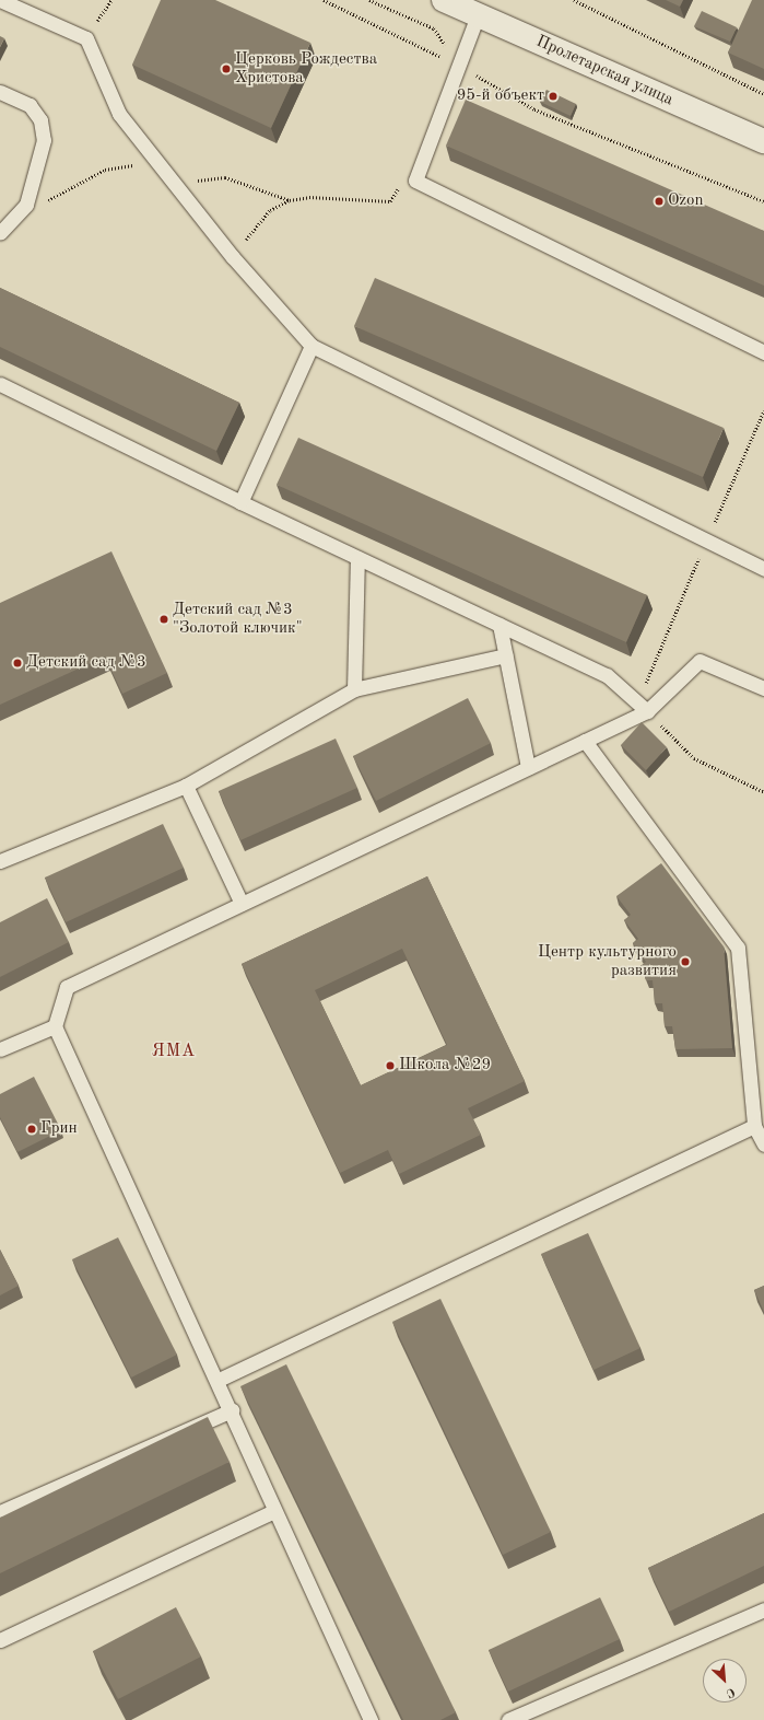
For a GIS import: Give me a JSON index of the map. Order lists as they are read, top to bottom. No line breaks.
{"streets":{"street":["Пролетарская улица"]},"districts":["ЯМА"],"places":["Церковь Рождества Христова","95-й объект","Ozon","Детский сад №3 \"Золотой ключик\"","Детский сад №3","Центр культурного развития","Школа №29","Грин"],"north":"bottom right"}
